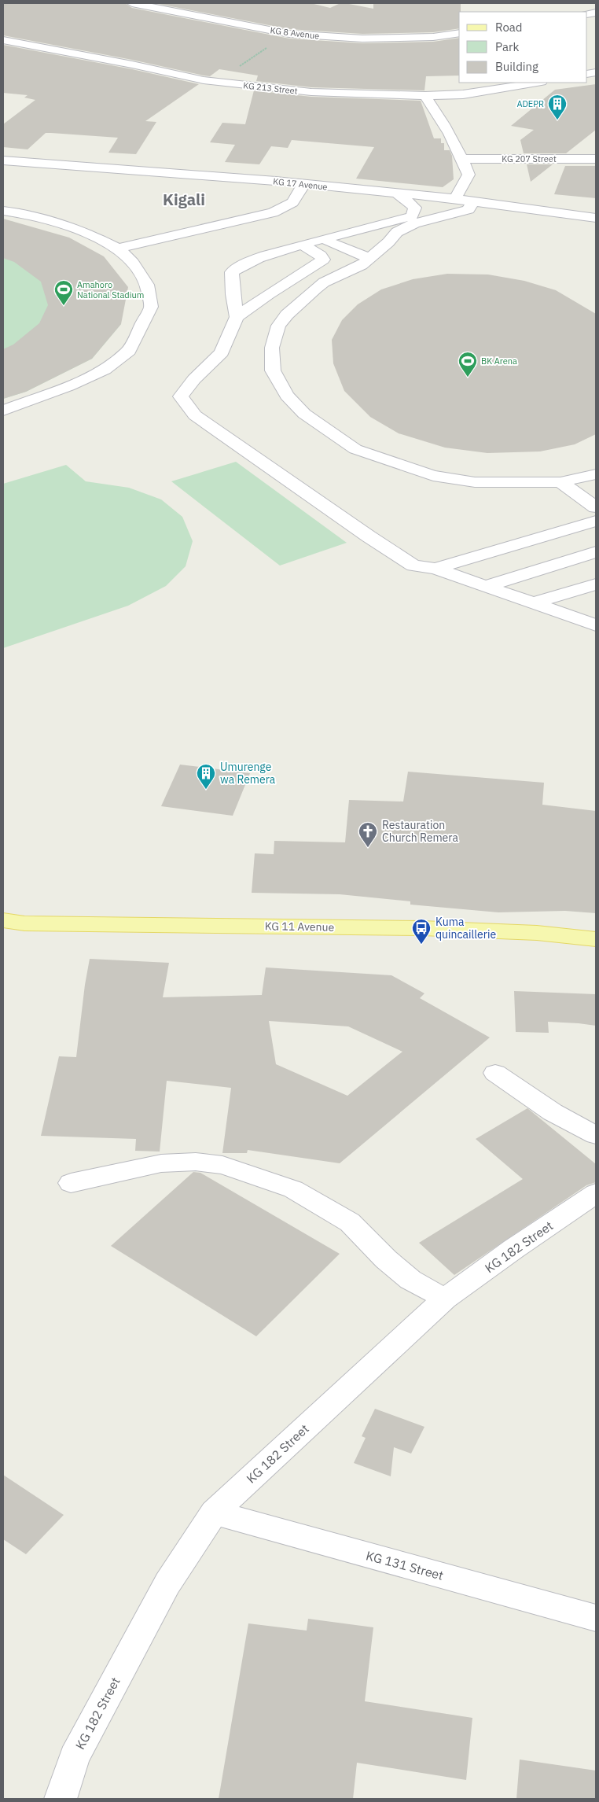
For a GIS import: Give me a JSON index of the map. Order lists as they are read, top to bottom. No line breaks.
{"streets":{"main road":["KG 11 Avenue"],"street":["KG 8 Avenue","KG 213 Street","KG 207 Street","KG 17 Avenue","KG 182 Street","KG 131 Street"]},"crossings":[["KG 182 Street","KG 131 Street"]],"districts":["Kigali"],"places":{"building":["ADEPR","Umurenge wa Remera"],"sports":["Amahoro National Stadium","BK Arena"],"church":["Restauration Church Remera"],"bus stop":["Kuma quincaillerie"]},"legend":["Road","Park","Building"]}
